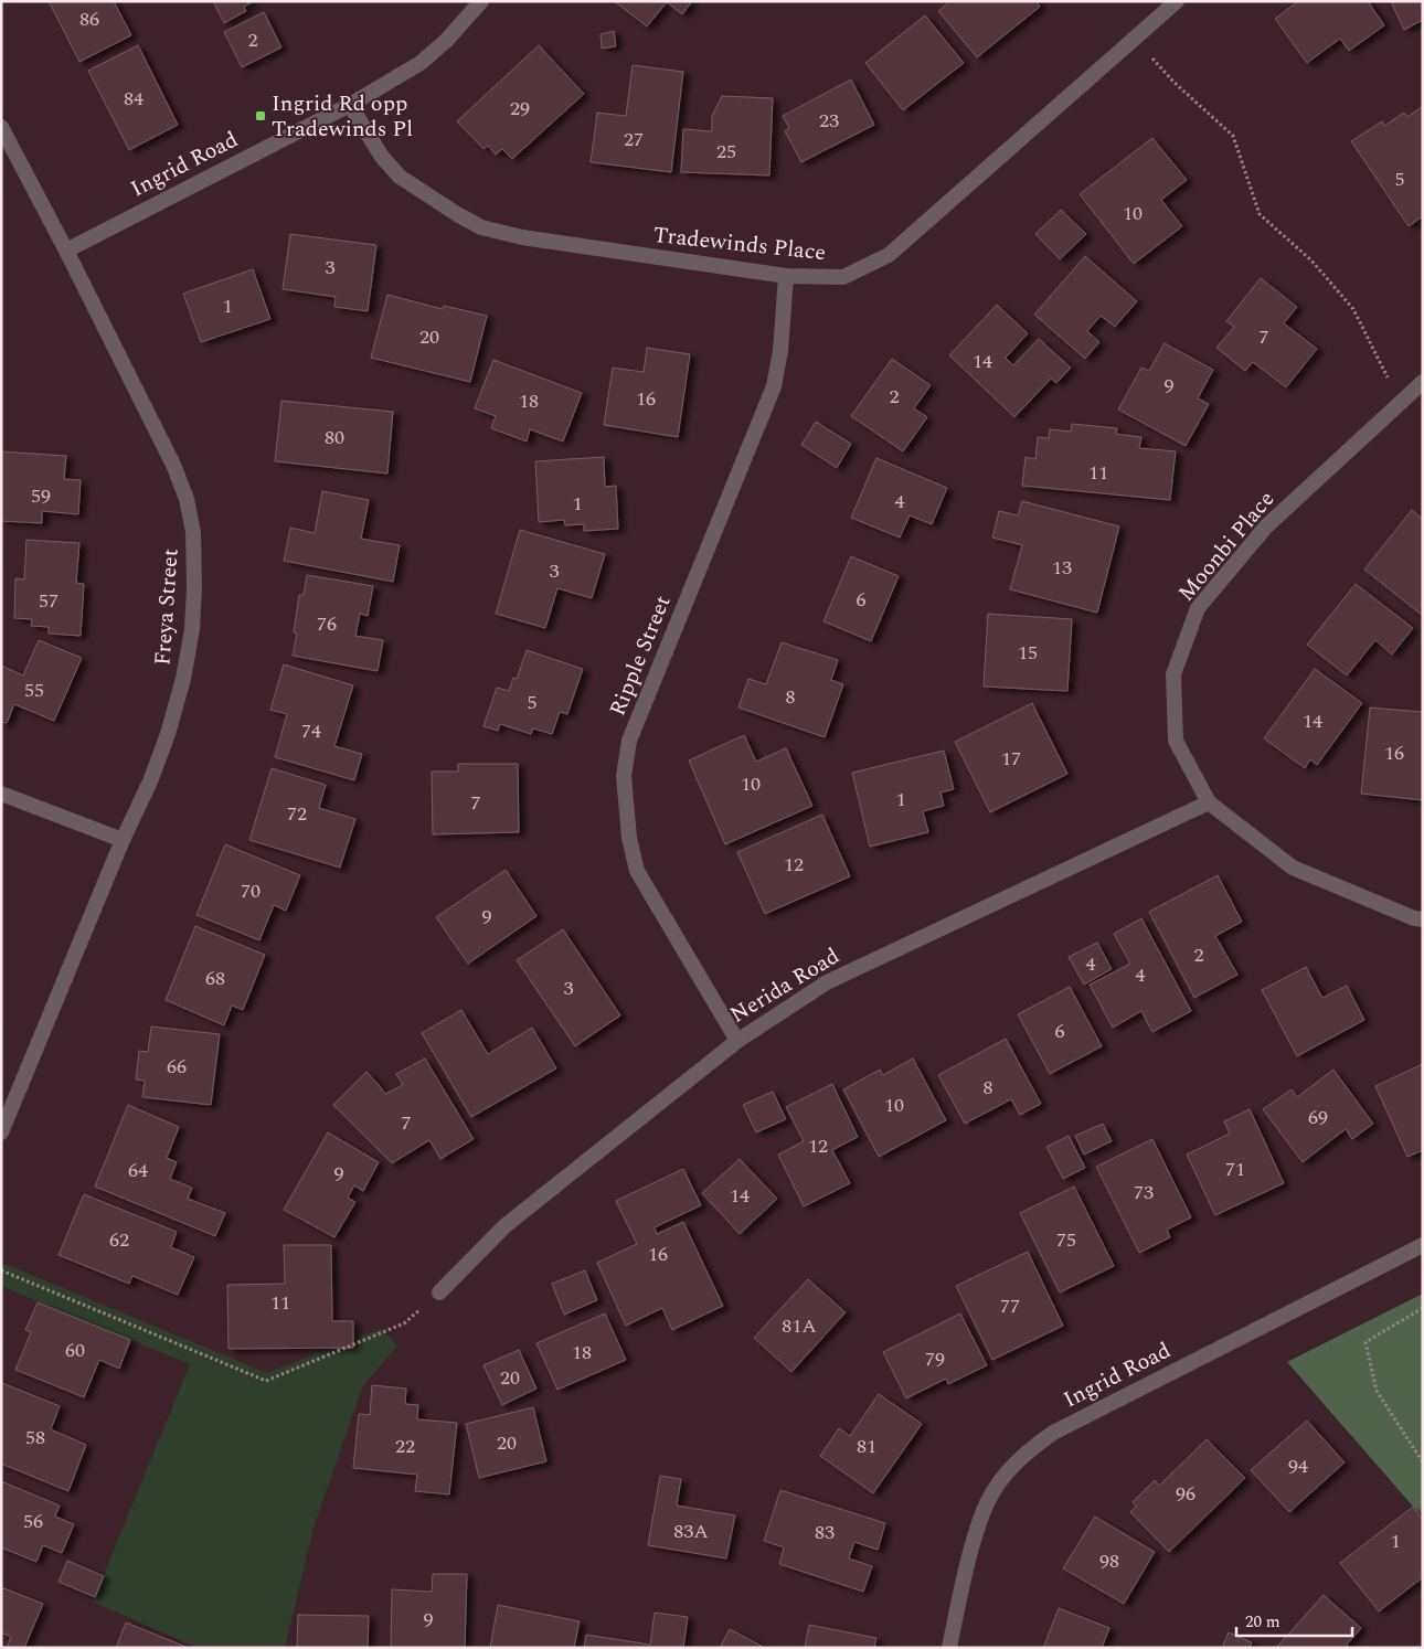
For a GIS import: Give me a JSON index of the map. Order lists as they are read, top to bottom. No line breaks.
{"streets":{"street":["Ingrid Road","Tradewinds Place","Moonbi Place","Freya Street","Ripple Street","Nerida Road"]},"crossings":[["Ingrid Road","Tradewinds Place"],["Ingrid Road","Freya Street"],["Tradewinds Place","Ripple Street"],["Moonbi Place","Nerida Road"],["Ripple Street","Nerida Road"]],"places":{"transit":["Ingrid Rd opp Tradewinds Pl"]},"house_numbers":["86","2","84","29","23","27","25","5","10","3","1","20","7","14","9","2","16","18","80","11","59","4","1","13","3","6","57","76","15","55","8","5","14","74","16","17","10","1","7","72","12","70","9","2","4","4","68","3","6","66","8","10","69","7","12","71","64","9","73","14","62","75","16","11","77","81A","60","18","79","20","58","20","22","81","94","96","56","83A","83","1","98","9"],"scale_bar":"20 m"}
